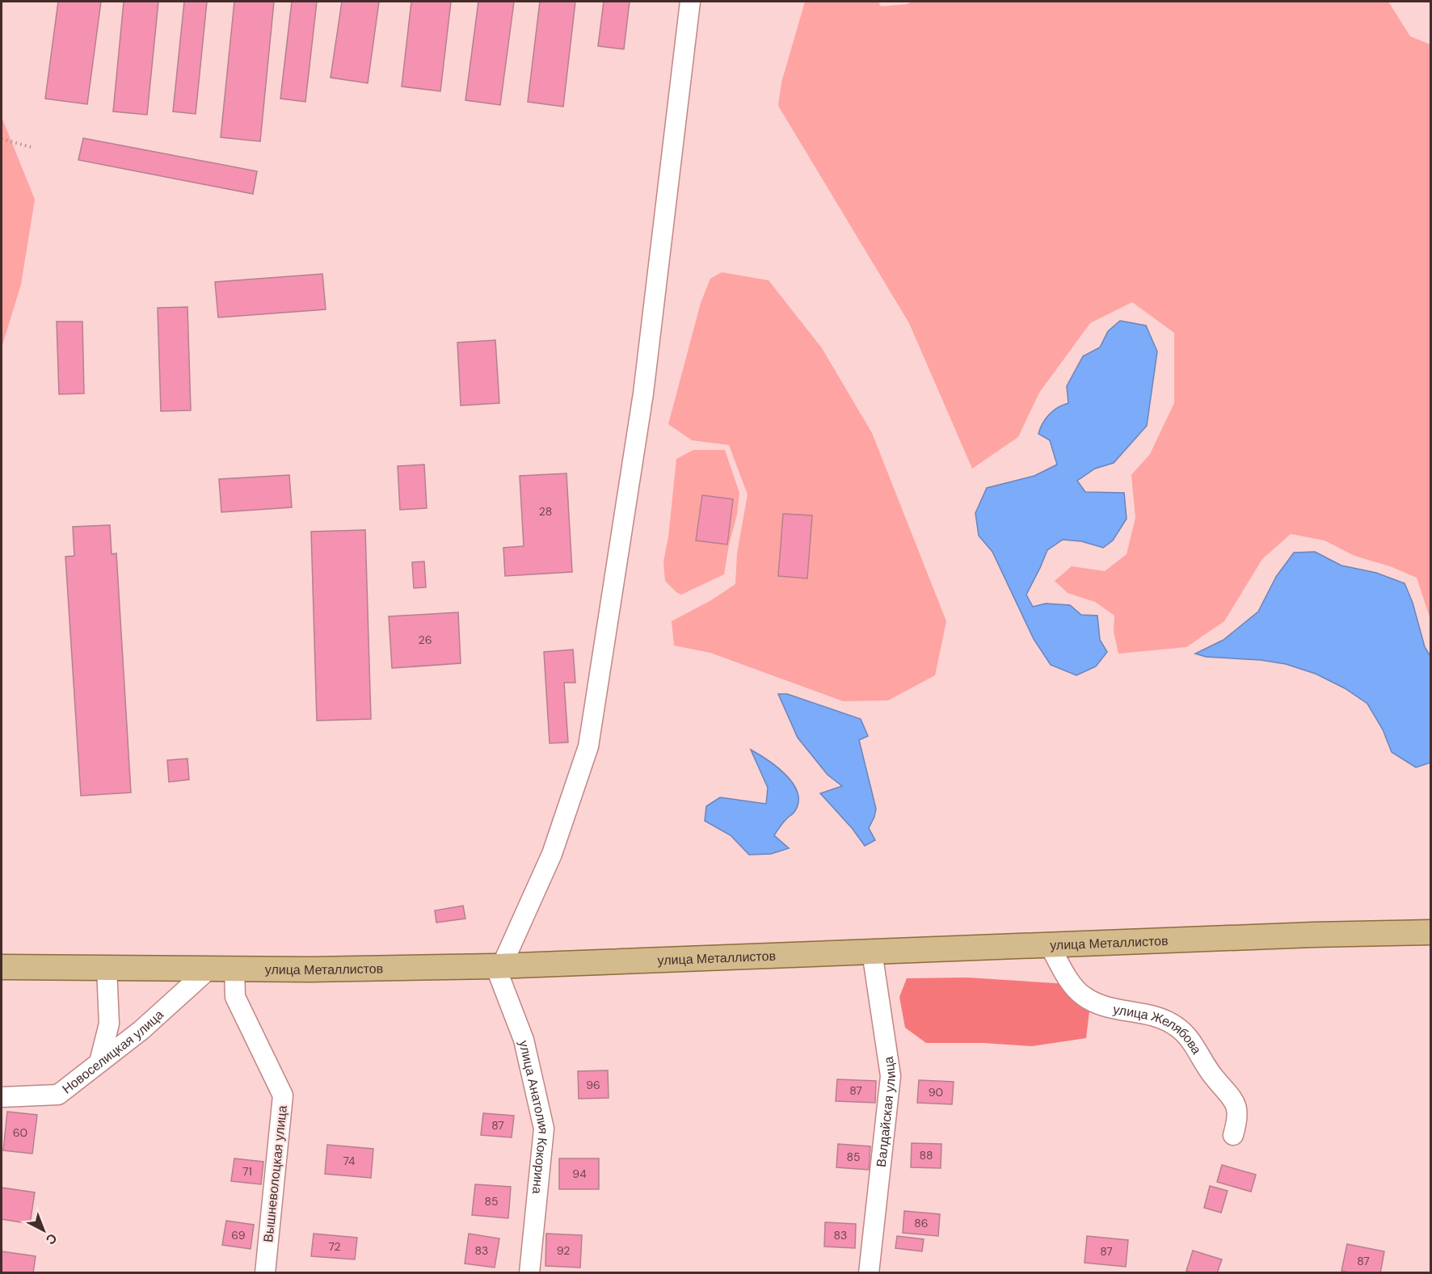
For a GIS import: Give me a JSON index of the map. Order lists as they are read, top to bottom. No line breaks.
{"streets":{"main road":["улица Металлистов"],"street":["улица Желябова","Новоселицкая улица","Валдайская улица","улица Анатолия Кокорина","Вышневолоцкая улица"]},"crossings":[["улица Металлистов","улица Желябова"],["улица Металлистов","Новоселицкая улица"],["улица Металлистов","Валдайская улица"],["улица Металлистов","улица Анатолия Кокорина"],["улица Металлистов","Вышневолоцкая улица"]],"house_numbers":["28","26","96","87","90","87","60","88","85","74","71","94","85","86","69","83","72","83","92","87","87"],"north":"bottom right"}
